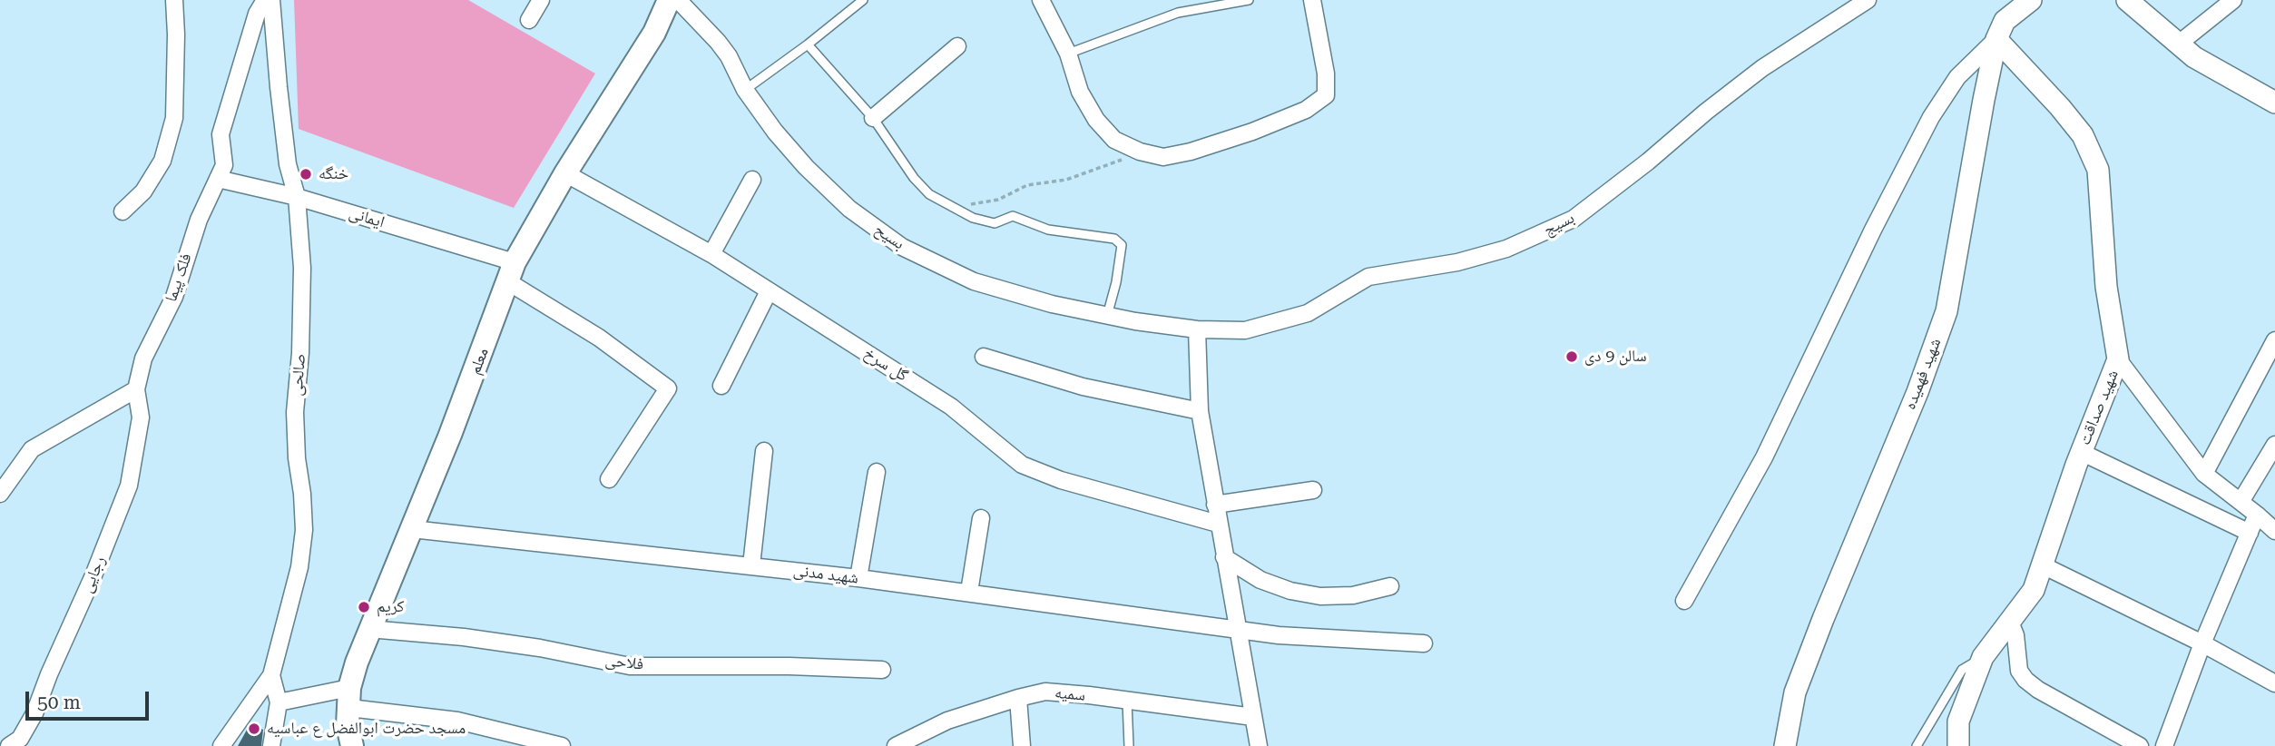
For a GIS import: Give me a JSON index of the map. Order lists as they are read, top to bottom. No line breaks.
{"streets":{"main road":["معلم"],"street":["ایمانی","بسیج","بسیح","فلک پیما","گل سرخ","شهید فهمیده","صالحی","شهید صداقت","رجایی","شهید مدنی","فلاحی","سمیه"]},"crossings":[["ایمانی","فلک پیما"],["ایمانی","معلم"],["ایمانی","صالحی"],["بسیج","بسیح"],["فلک پیما","رجایی"],["معلم","گل سرخ"],["معلم","شهید مدنی"],["معلم","فلاحی"],["شهید فهمیده","شهید صداقت"]],"places":["خنگه","سالن 9 دی","کریم","مسجد حضرت ابوالفضل ع عباسیه"],"scale_bar":"50 m"}
